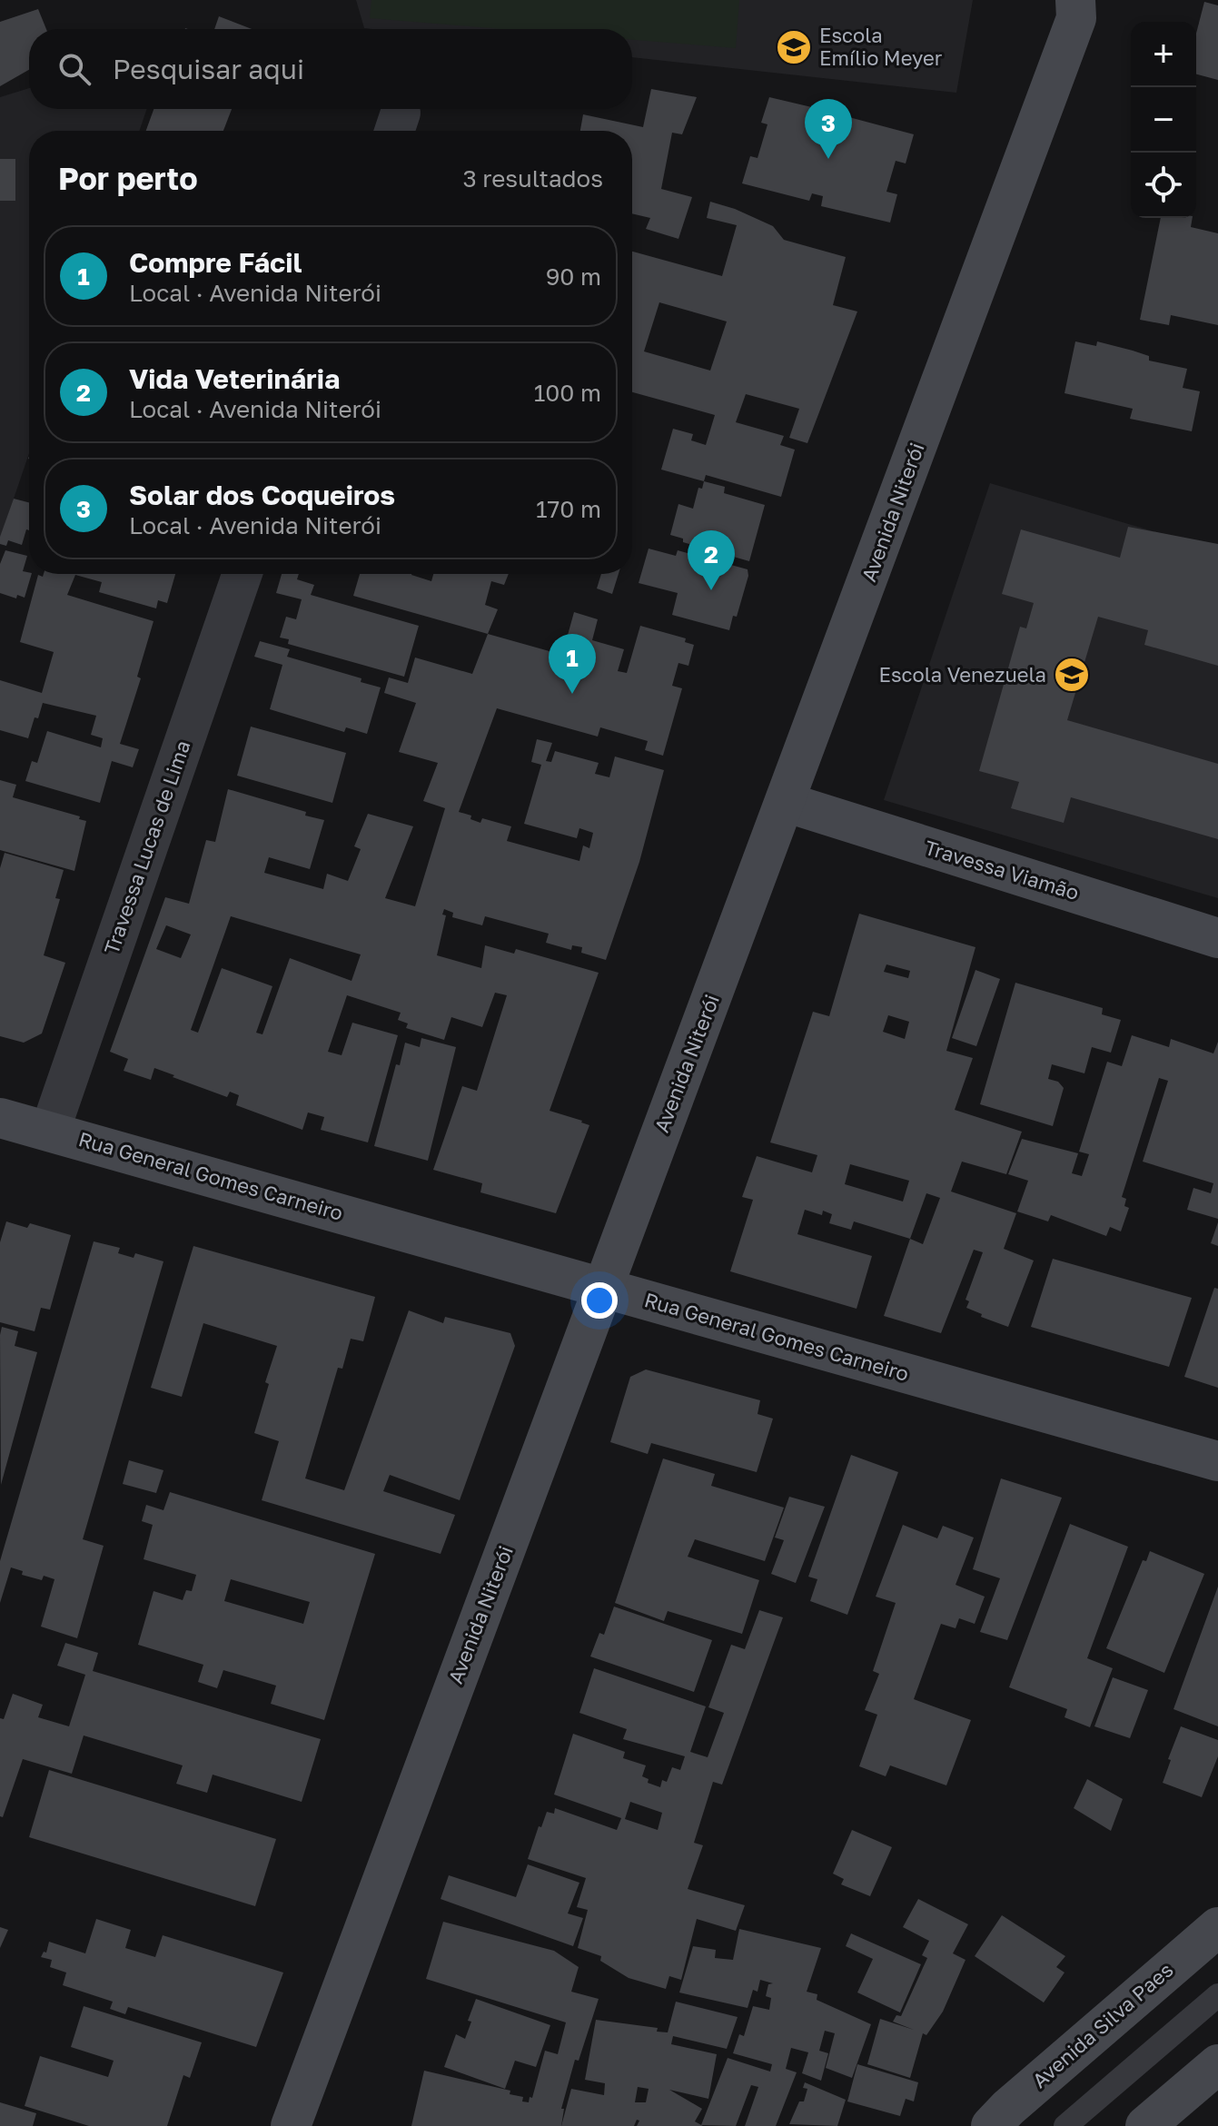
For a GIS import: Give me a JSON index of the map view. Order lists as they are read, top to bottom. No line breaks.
{"streets":{"main road":["Avenida Niterói","Travessa Viamão","Rua General Gomes Carneiro","Avenida Silva Paes"],"street":["Travessa Lucas de Lima"]},"crossings":[["Avenida Niterói","Travessa Viamão"],["Avenida Niterói","Rua General Gomes Carneiro"],["Travessa Lucas de Lima","Rua General Gomes Carneiro"]],"places":{"school or university":["Escola Emílio Meyer","Escola Venezuela"]},"page":{"map_buttons":["+","−"],"search":"Pesquisar aqui","pins":["3","2","1"],"heading":["Por perto","3 resultados"],"list":[{"mark":"1","name":"Compre Fácil","note":"Local · Avenida Niterói","value":"90 m"},{"mark":"2","name":"Vida Veterinária","note":"Local · Avenida Niterói","value":"100 m"},{"mark":"3","name":"Solar dos Coqueiros","note":"Local · Avenida Niterói","value":"170 m"}]}}
